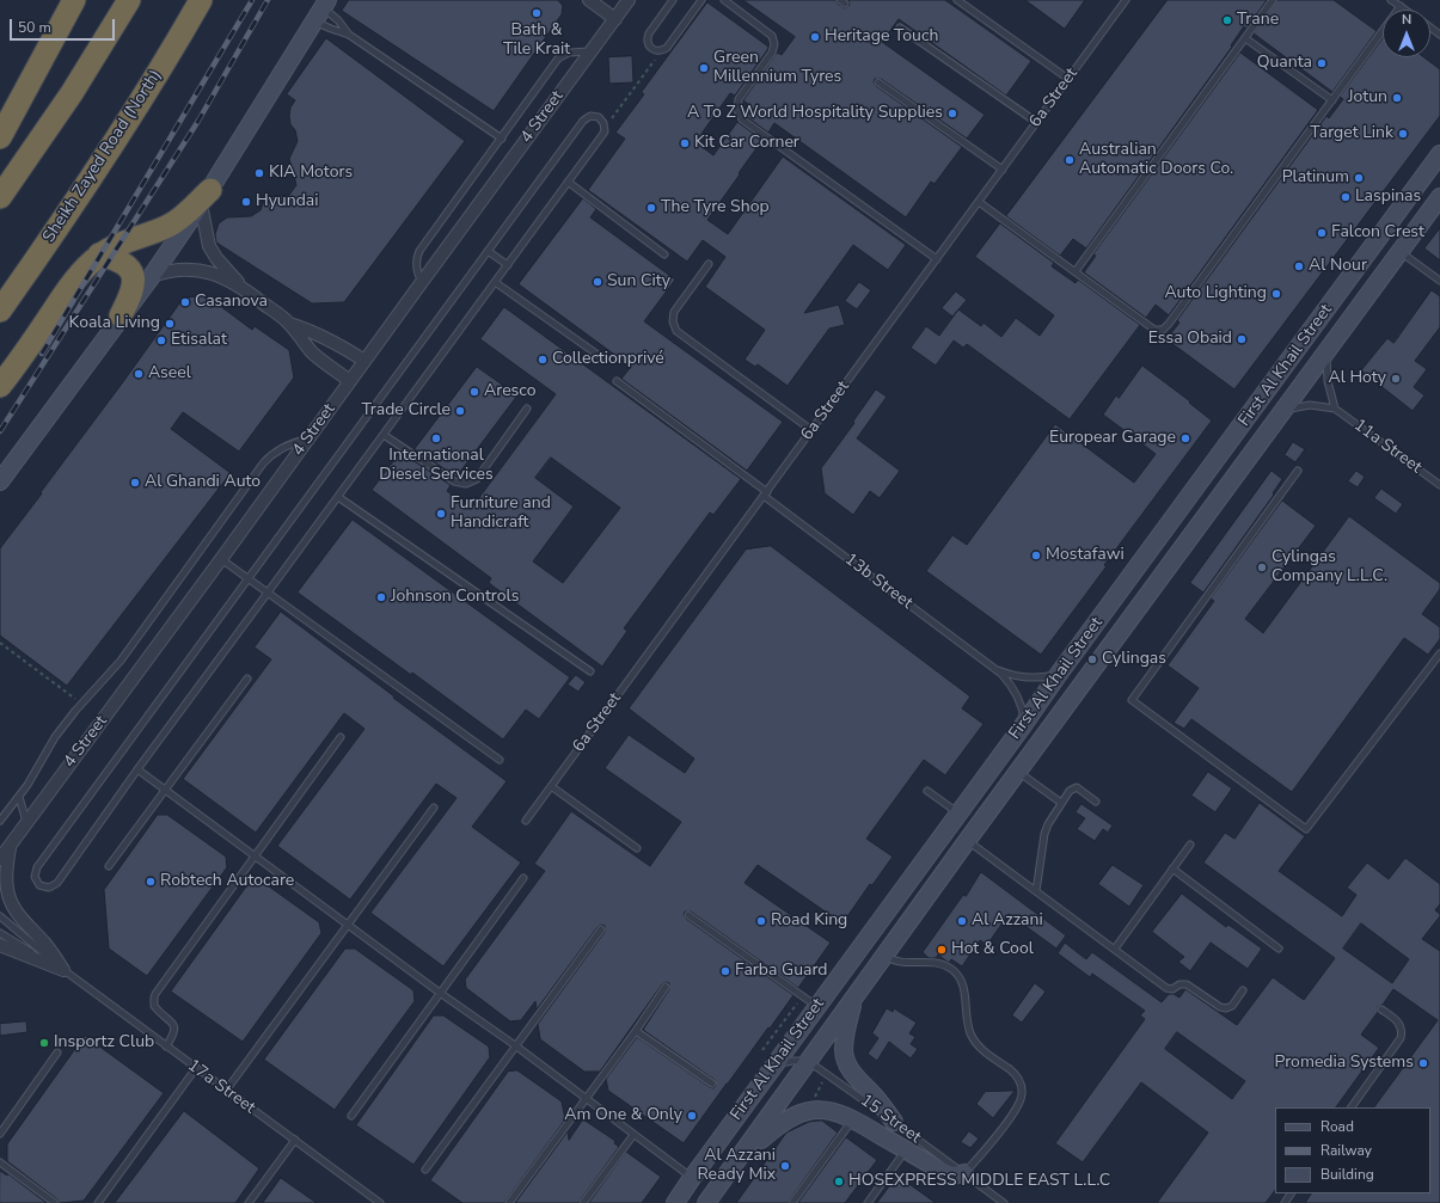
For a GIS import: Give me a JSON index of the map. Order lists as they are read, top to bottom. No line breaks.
{"streets":{"highway":["Sheikh Zayed Road (North)"],"main road":["First Al Khail Street"],"street":["4 Street","17a Street"],"lane":["6a Street","11a Street","13b Street","15 Street"]},"crossings":[["6a Street","13b Street"],["4 Street","17a Street"],["First Al Khail Street","11a Street"],["First Al Khail Street","13b Street"],["First Al Khail Street","15 Street"]],"places":["Bath & Tile Krait","Trane","Heritage Touch","Quanta","Green Millennium Tyres","Jotun","A To Z World Hospitality Supplies","Target Link","Kit Car Corner","Australian Automatic Doors Co.","KIA Motors","Platinum","Laspinas","Hyundai","The Tyre Shop","Falcon Crest","Al Nour","Sun City","Auto Lighting","Casanova","Koala Living","Essa Obaid","Etisalat","Collectionprivé","Aseel","Al Hoty","Aresco","Trade Circle","International Diesel Services","Europear Garage","Al Ghandi Auto","Furniture and Handicraft","Mostafawi","Cylingas Company L.L.C.","Johnson Controls","Cylingas","Robtech Autocare","Road King","Al Azzani","Hot & Cool","Farba Guard","Insportz Club","Promedia Systems","Am One & Only","Al Azzani Ready Mix","HOSEXPRESS MIDDLE EAST L.L.C"],"legend":["Road","Railway","Building"],"scale_bar":"50 m","north":"top"}
